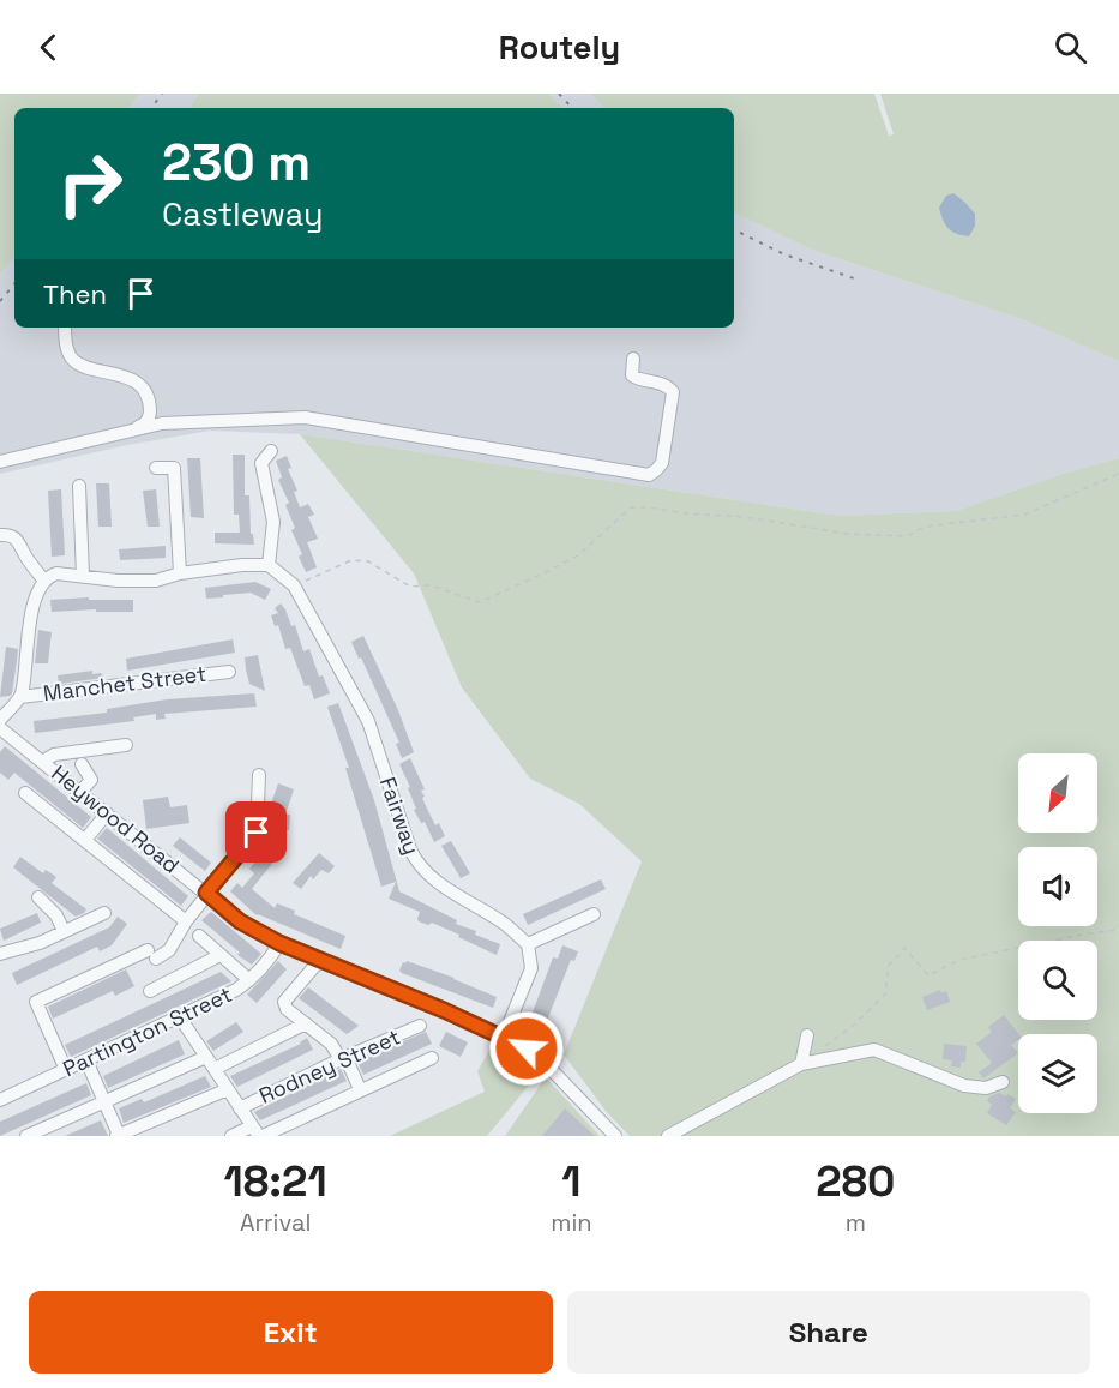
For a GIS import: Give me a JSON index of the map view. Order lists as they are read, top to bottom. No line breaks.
{"streets":{"street":["Manchet Street","Fairway","Heywood Road","Partington Street","Rodney Street"]},"crossings":[["Heywood Road","Partington Street"],["Partington Street","Rodney Street"]],"north":"bottom left","page":{"header":"Routely","turn":["230 m","Castleway"],"then":"Then","eta":["18:21","Arrival","1","min","280","m"],"buttons":["Exit","Share"]}}
